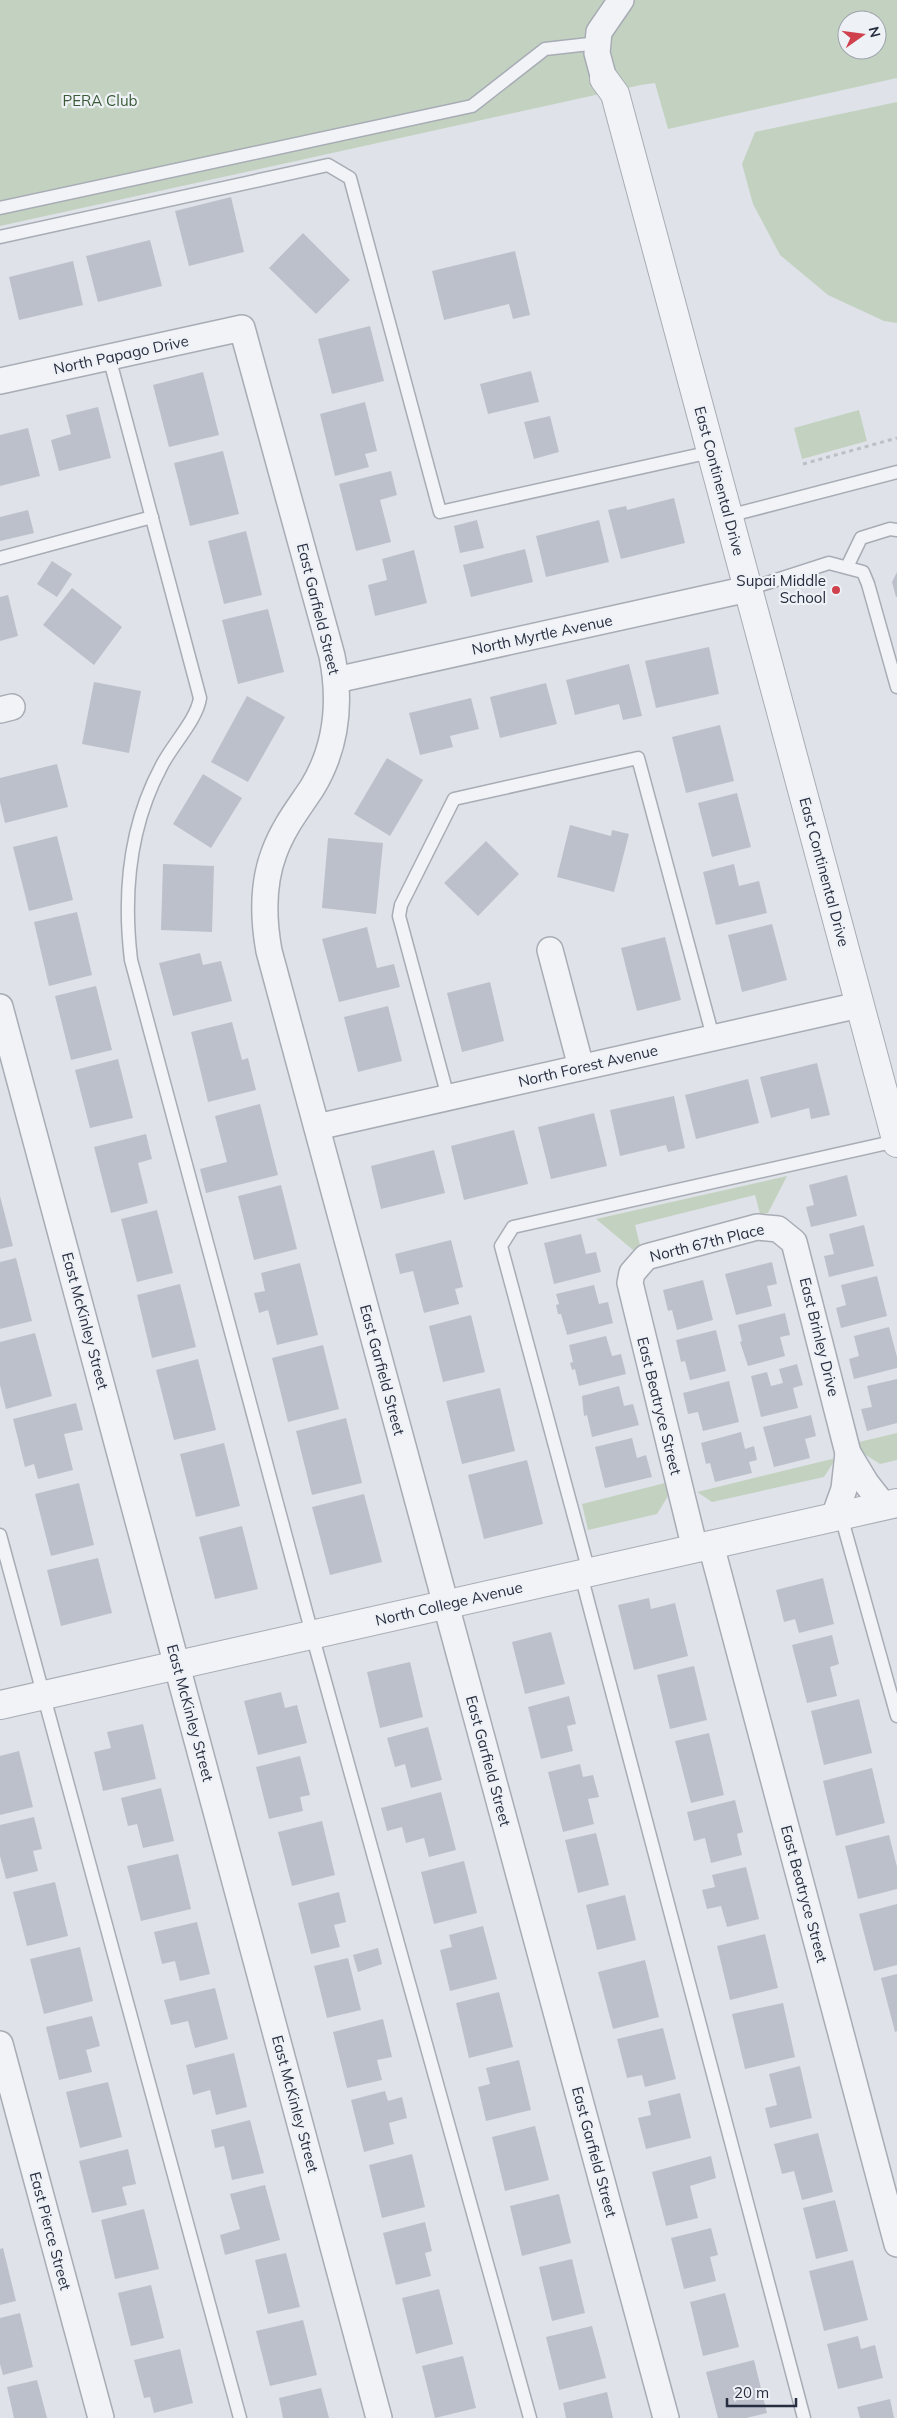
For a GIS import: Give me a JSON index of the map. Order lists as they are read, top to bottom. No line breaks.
{"streets":{"street":["North Papago Drive","East Continental Drive","East Garfield Street","North Myrtle Avenue","North Forest Avenue","North 67th Place","East McKinley Street","East Brinley Drive","East Beatryce Street","North College Avenue","East Pierce Street"]},"crossings":[["North Papago Drive","East Garfield Street"],["East Continental Drive","North Myrtle Avenue"],["East Continental Drive","North Forest Avenue"],["East Garfield Street","North Myrtle Avenue"],["East Garfield Street","North Forest Avenue"],["East Garfield Street","North College Avenue"],["North 67th Place","East Brinley Drive"],["North 67th Place","East Beatryce Street"],["East McKinley Street","North College Avenue"],["East Brinley Drive","North College Avenue"],["East Beatryce Street","North College Avenue"]],"parks":["PERA Club"],"places":["Supai Middle School"],"scale_bar":"20 m","north":"right"}
